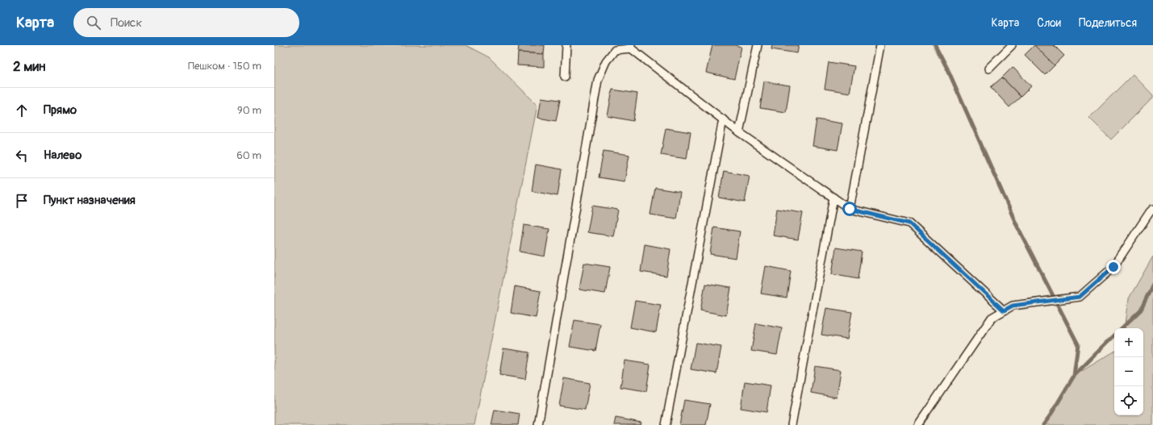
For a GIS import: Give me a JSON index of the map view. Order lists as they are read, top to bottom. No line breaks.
{"page":{"header":"Карта","search":"Поиск","nav":["Карта","Слои","Поделиться"],"heading":["2 мин","Пешком · 150 m"],"list":[["Прямо","90 m"],["Налево","60 m"],"Пункт назначения"],"map_buttons":["+","−"]}}
